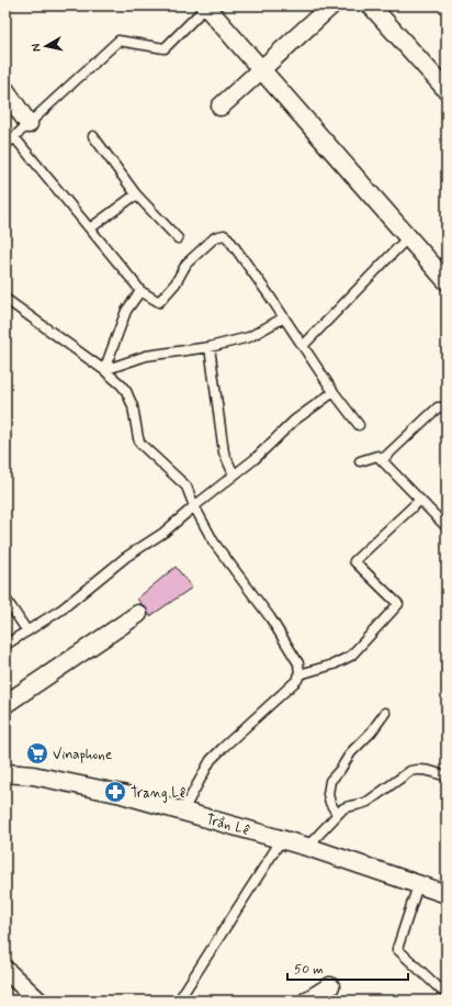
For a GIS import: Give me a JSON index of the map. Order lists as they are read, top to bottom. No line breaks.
{"streets":{"street":["Trần Lê"]},"places":{"supermarket":["Vinaphone"],"pharmacy":["Trang Lê"]},"scale_bar":"50 m","north":"left"}
